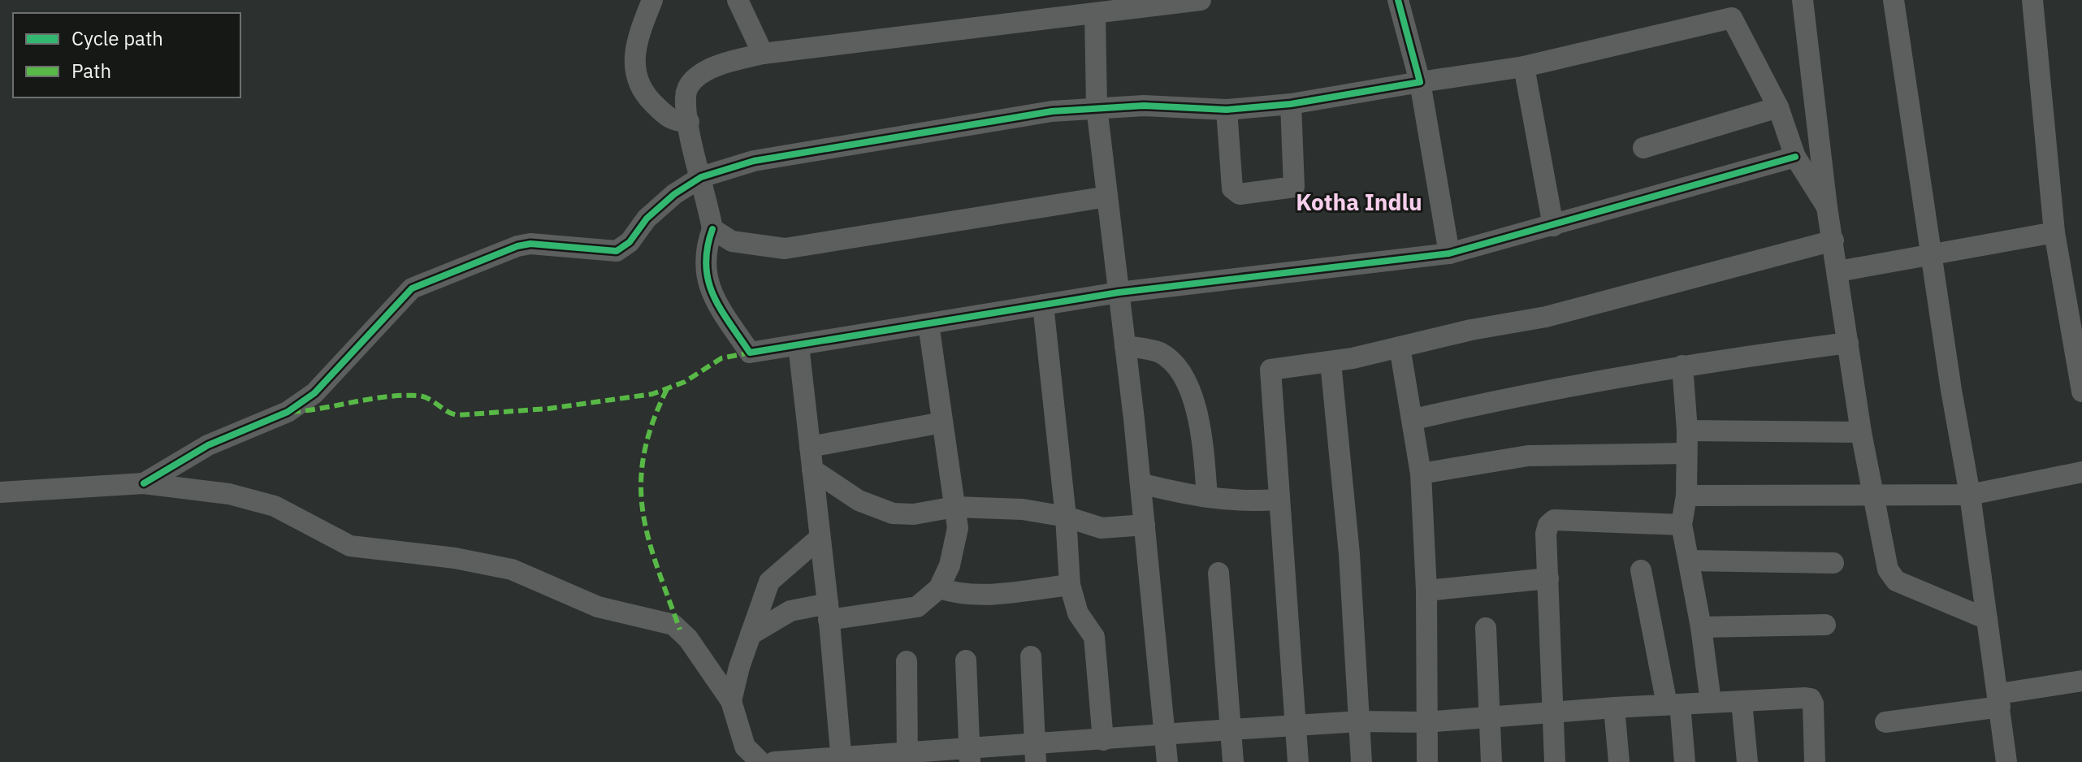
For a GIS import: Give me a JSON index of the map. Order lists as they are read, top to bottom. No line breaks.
{"districts":["Kotha Indlu"],"legend":["Cycle path","Path"]}
